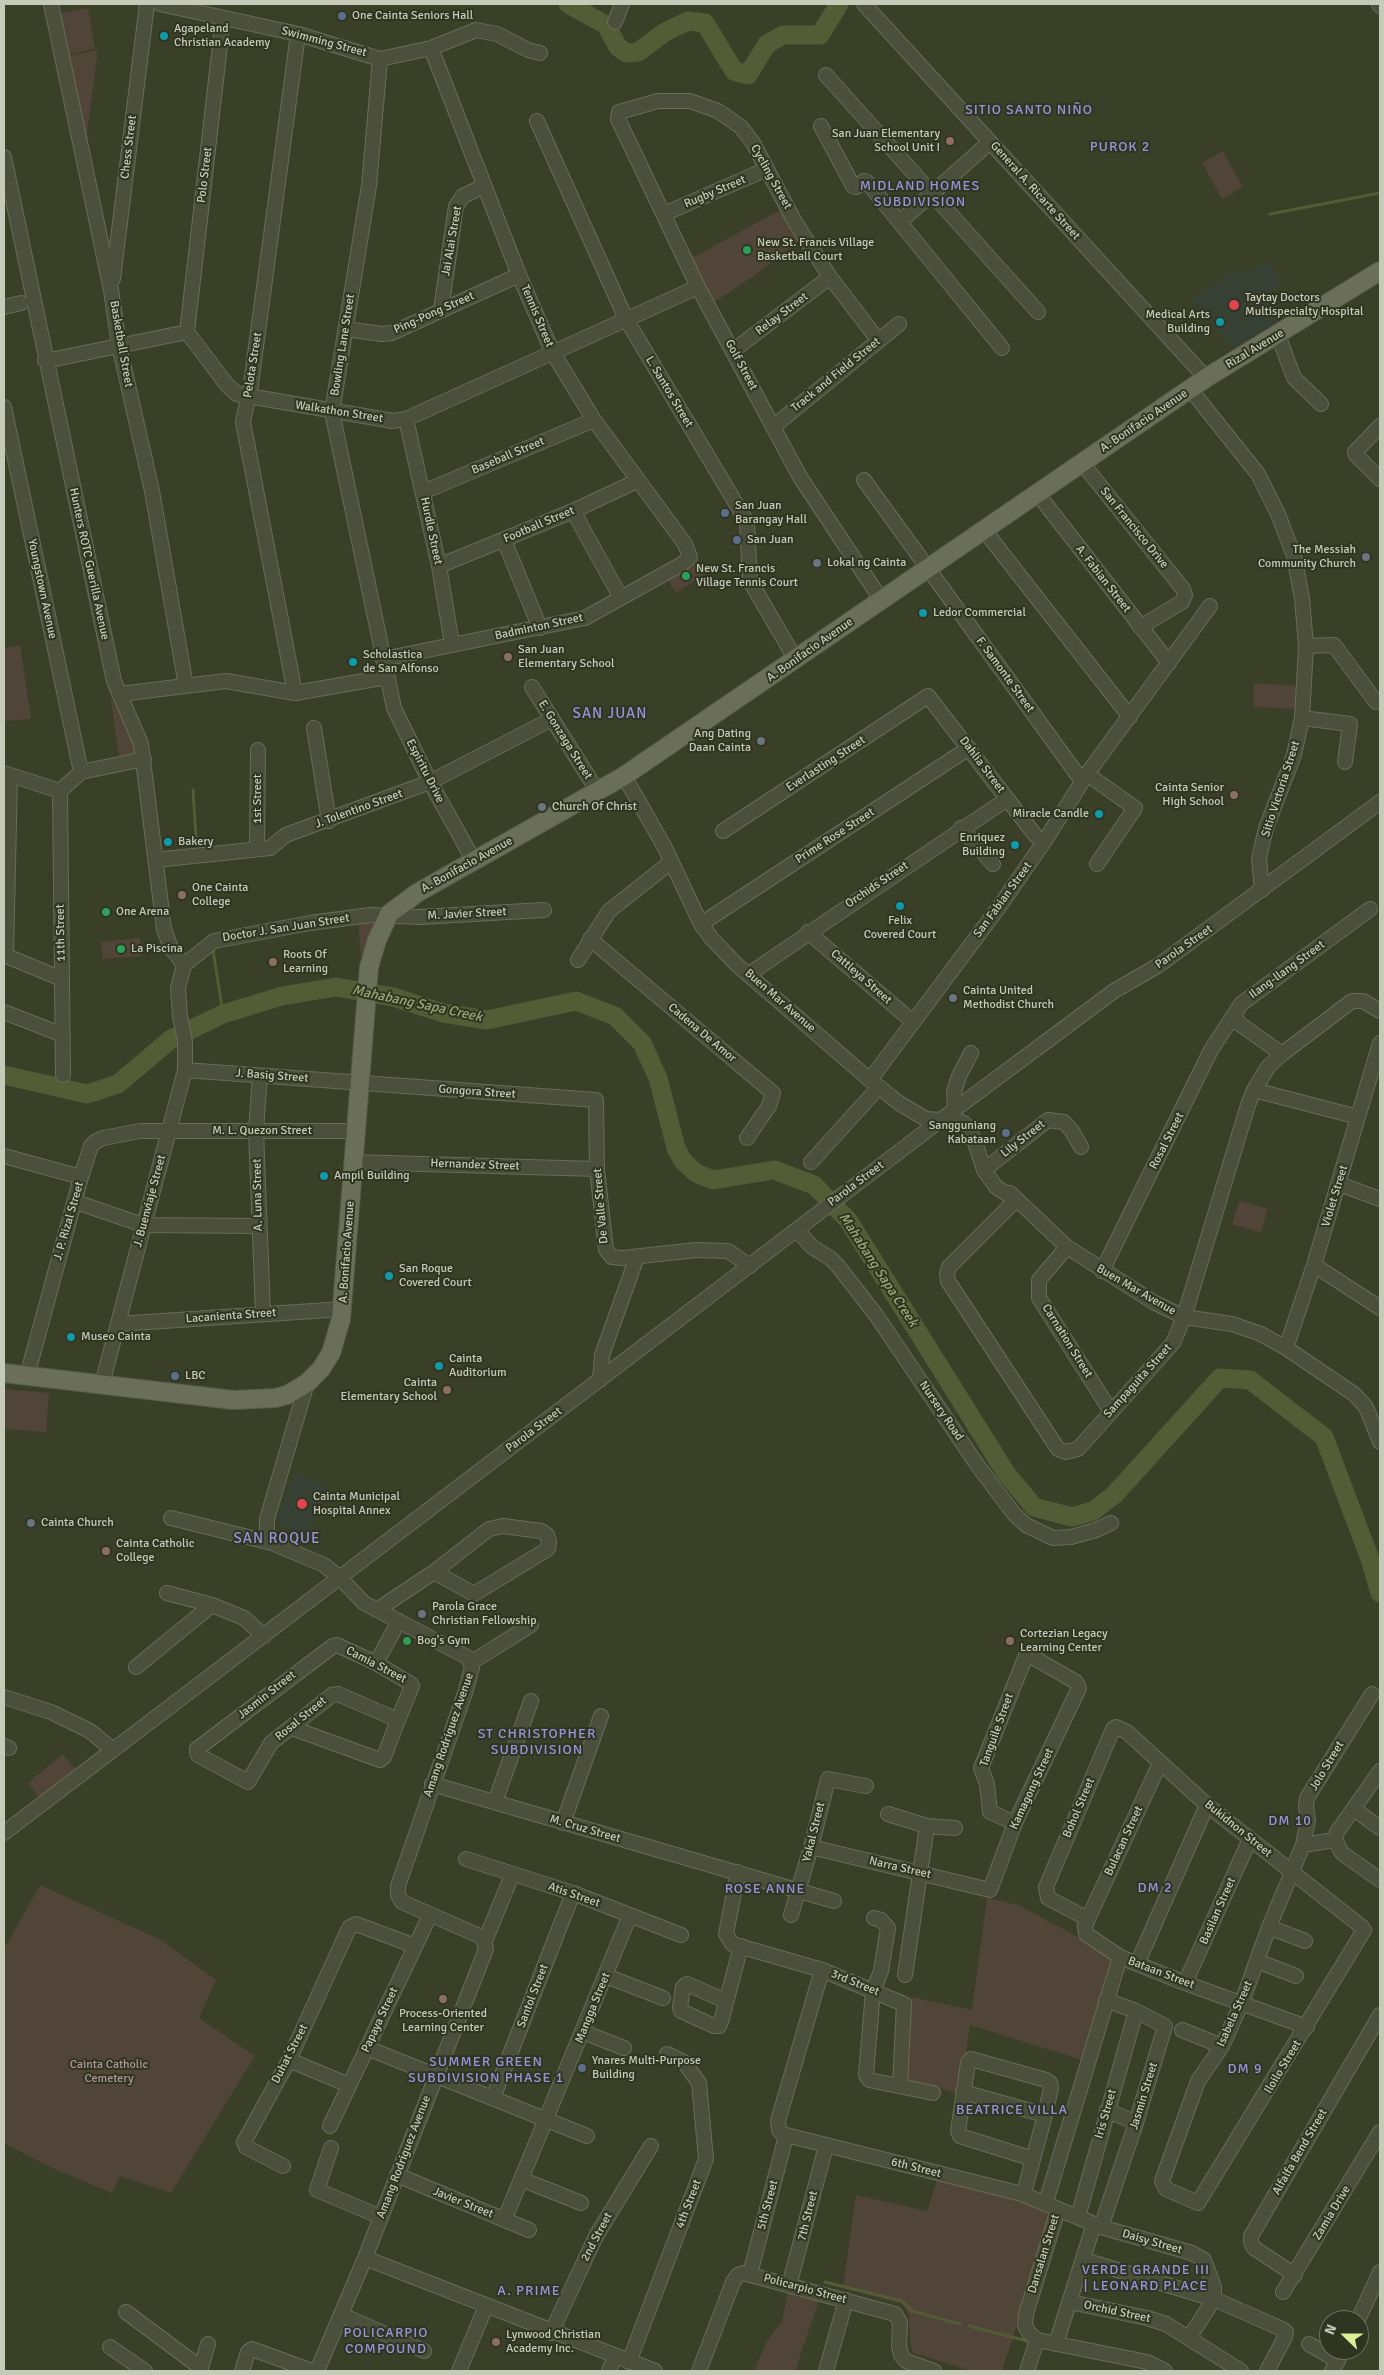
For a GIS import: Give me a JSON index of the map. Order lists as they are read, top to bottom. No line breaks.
{"streets":{"main road":["Rizal Avenue","A. Bonifacio Avenue"],"street":["Swimming Street","Chess Street","Polo Street","Cycling Street","General A. Ricarte Street","Rugby Street","Jai Alai Street","Ping-Pong Street","Relay Street","Tennis Street","Basketball Street","Bowling Lane Street","Pelota Street","Golf Street","Track and Field Street","L. Santos Street","Walkathon Street","Baseball Street","Football Street","San Francisco Drive","Hurdle Street","Hunters ROTC Guerilla Avenue","A. Fabian Street","Youngstown Avenue","Badminton Street","F. Samonte Street","E. Gonzaga Street","Everlasting Street","Dahlia Street","Espiritu Drive","Sitio Victoria Street","1st Street","J. Tolentino Street","Prime Rose Street","Orchids Street","San Fabian Street","M. Javier Street","Doctor J. San Juan Street","11th Street","Parola Street","Ilang-llang Street","Cattleya Street","Buen Mar Avenue","Cadena De Amor","J. Basig Street","Gongora Street","M. L. Quezon Street","Lily Street","Rosal Street","Hernandez Street","A. Luna Street","Violet Street","J. Buenviaje Street","De Valle Street","J. P. Rizal Street","Lacanienta Street","Carnation Street","Sampaguita Street","Nursery Road","Camia Street","Jasmin Street","Tanguile Street","Amang Rodriguez Avenue","Jolo Street","Kamagong Street","Bohol Street","M. Cruz Street","Bukidnon Street","Yakal Street","Bulacan Street","Narra Street","Atis Street","Basilan Street","Bataan Street","3rd Street","Santol Street","Mangga Street","Isabela Street","Papaya Street","Duhat Street","Iloilo Street","Iris Street","Alfalfa Bend Street","6th Street","Javier Street","4th Street","5th Street","Zamia Drive","7th Street","2nd Street","Daisy Street","Dansalan Street","Policarpio Street","Orchid Street"]},"crossings":[["Swimming Street","Polo Street"],["Swimming Street","Tennis Street"],["Swimming Street","Bowling Lane Street"],["Swimming Street","Pelota Street"],["Chess Street","Basketball Street"],["Polo Street","Walkathon Street"],["Cycling Street","Rugby Street"],["Cycling Street","Relay Street"],["Cycling Street","Golf Street"],["Cycling Street","Track and Field Street"],["General A. Ricarte Street","Rizal Avenue"],["General A. Ricarte Street","A. Bonifacio Avenue"],["Rugby Street","Golf Street"],["Jai Alai Street","Ping-Pong Street"],["Jai Alai Street","Tennis Street"],["Ping-Pong Street","Tennis Street"],["Ping-Pong Street","Bowling Lane Street"],["Relay Street","Golf Street"],["Tennis Street","Walkathon Street"],["Tennis Street","Baseball Street"],["Tennis Street","Football Street"],["Tennis Street","Badminton Street"],["Basketball Street","Badminton Street"],["Bowling Lane Street","Walkathon Street"],["Bowling Lane Street","Badminton Street"],["Bowling Lane Street","Espiritu Drive"],["Rizal Avenue","A. Bonifacio Avenue"],["Pelota Street","Walkathon Street"],["Pelota Street","Badminton Street"],["Golf Street","Track and Field Street"],["Golf Street","Walkathon Street"],["Golf Street","A. Bonifacio Avenue"],["L. Santos Street","Walkathon Street"],["L. Santos Street","A. Bonifacio Avenue"],["Walkathon Street","Hurdle Street"],["A. Bonifacio Avenue","San Francisco Drive"],["A. Bonifacio Avenue","A. Fabian Street"],["A. Bonifacio Avenue","F. Samonte Street"],["A. Bonifacio Avenue","E. Gonzaga Street"],["A. Bonifacio Avenue","Espiritu Drive"],["A. Bonifacio Avenue","Sitio Victoria Street"],["A. Bonifacio Avenue","M. Javier Street"],["A. Bonifacio Avenue","Doctor J. San Juan Street"],["A. Bonifacio Avenue","Buen Mar Avenue"],["A. Bonifacio Avenue","J. Basig Street"],["A. Bonifacio Avenue","Gongora Street"],["A. Bonifacio Avenue","M. L. Quezon Street"],["A. Bonifacio Avenue","Hernandez Street"],["A. Bonifacio Avenue","J. Buenviaje Street"],["A. Bonifacio Avenue","J. P. Rizal Street"],["A. Bonifacio Avenue","Lacanienta Street"],["Baseball Street","Hurdle Street"],["Football Street","Hurdle Street"],["San Francisco Drive","A. Fabian Street"],["Hurdle Street","Badminton Street"],["Hunters ROTC Guerilla Avenue","Badminton Street"],["Hunters ROTC Guerilla Avenue","J. Tolentino Street"],["Hunters ROTC Guerilla Avenue","Doctor J. San Juan Street"],["Hunters ROTC Guerilla Avenue","J. Buenviaje Street"],["A. Fabian Street","San Fabian Street"],["Badminton Street","Espiritu Drive"],["F. Samonte Street","San Fabian Street"],["E. Gonzaga Street","J. Tolentino Street"],["Everlasting Street","Dahlia Street"],["Dahlia Street","Prime Rose Street"],["Dahlia Street","Orchids Street"],["Espiritu Drive","J. Tolentino Street"],["Sitio Victoria Street","Parola Street"],["1st Street","J. Tolentino Street"],["Prime Rose Street","Buen Mar Avenue"],["Orchids Street","Cattleya Street"],["Orchids Street","Buen Mar Avenue"],["San Fabian Street","Cattleya Street"],["San Fabian Street","Buen Mar Avenue"],["M. Javier Street","Doctor J. San Juan Street"],["Doctor J. San Juan Street","J. Buenviaje Street"],["Parola Street","Buen Mar Avenue"],["Parola Street","De Valle Street"],["Parola Street","Nursery Road"],["Parola Street","Amang Rodriguez Avenue"],["Ilang-llang Street","Rosal Street"],["Buen Mar Avenue","Lily Street"],["Buen Mar Avenue","Rosal Street"],["Buen Mar Avenue","Violet Street"],["Buen Mar Avenue","Carnation Street"],["Buen Mar Avenue","Sampaguita Street"],["J. Basig Street","Gongora Street"],["J. Basig Street","A. Luna Street"],["J. Basig Street","J. Buenviaje Street"],["Gongora Street","De Valle Street"],["M. L. Quezon Street","A. Luna Street"],["M. L. Quezon Street","J. Buenviaje Street"],["M. L. Quezon Street","J. P. Rizal Street"],["Rosal Street","Camia Street"],["Rosal Street","Jasmin Street"],["Hernandez Street","De Valle Street"],["A. Luna Street","Lacanienta Street"],["J. Buenviaje Street","J. P. Rizal Street"],["J. Buenviaje Street","Lacanienta Street"],["Carnation Street","Sampaguita Street"],["Camia Street","Jasmin Street"],["Jasmin Street","Iris Street"],["Jasmin Street","Daisy Street"],["Jasmin Street","Dansalan Street"],["Jasmin Street","Orchid Street"],["Tanguile Street","Kamagong Street"],["Amang Rodriguez Avenue","M. Cruz Street"],["Amang Rodriguez Avenue","Atis Street"],["Amang Rodriguez Avenue","Papaya Street"],["Amang Rodriguez Avenue","Javier Street"],["Jolo Street","Bukidnon Street"],["Jolo Street","Isabela Street"],["Kamagong Street","Narra Street"],["Bohol Street","Bukidnon Street"],["Bohol Street","Bulacan Street"],["Bohol Street","Bataan Street"],["M. Cruz Street","3rd Street"],["Bukidnon Street","Bulacan Street"],["Bukidnon Street","Basilan Street"],["Bukidnon Street","Isabela Street"],["Bukidnon Street","Iloilo Street"],["Yakal Street","Narra Street"],["Bulacan Street","Bataan Street"],["Atis Street","Santol Street"],["Atis Street","Mangga Street"],["Basilan Street","Bataan Street"],["Bataan Street","Isabela Street"],["Bataan Street","Iloilo Street"],["Bataan Street","Dansalan Street"],["Isabela Street","Iloilo Street"],["Papaya Street","Duhat Street"],["Iris Street","Daisy Street"],["Alfalfa Bend Street","Zamia Drive"],["6th Street","5th Street"],["6th Street","7th Street"],["6th Street","Dansalan Street"],["5th Street","Policarpio Street"],["7th Street","Policarpio Street"],["Daisy Street","Dansalan Street"]],"districts":["SITIO SANTO NIÑO","PUROK 2","MIDLAND HOMES SUBDIVISION","SAN JUAN","SAN ROQUE","ST CHRISTOPHER SUBDIVISION","DM 10","DM 2","ROSE ANNE","SUMMER GREEN SUBDIVISION PHASE 1","DM 9","BEATRICE VILLA","VERDE GRANDE III | LEONARD PLACE","A. PRIME","POLICARPIO COMPOUND"],"water":["Mahabang Sapa Creek"],"parks":["Cainta Catholic Cemetery"],"places":["One Cainta Seniors Hall","Agapeland Christian Academy","San Juan Elementary School Unit I","New St. Francis Village Basketball Court","Taytay Doctors Multispecialty Hospital","Medical Arts Building","San Juan Barangay Hall","San Juan","The Messiah Community Church","Lokal ng Cainta","New St. Francis Village Tennis Court","Ledor Commercial","San Juan Elementary School","Scholastica de San Alfonso","Ang Dating Daan Cainta","Cainta Senior High School","Church Of Christ","Miracle Candle","Bakery","Enriquez Building","One Cainta College","Felix Covered Court","One Arena","La Piscina","Roots Of Learning","Cainta United Methodist Church","Sangguniang Kabataan","Ampil Building","San Roque Covered Court","Museo Cainta","Cainta Auditorium","LBC","Cainta Elementary School","Cainta Municipal Hospital Annex","Cainta Church","Cainta Catholic College","Parola Grace Christian Fellowship","Bog's Gym","Cortezian Legacy Learning Center","Process-Oriented Learning Center","Ynares Multi-Purpose Building","Lynwood Christian Academy Inc."],"north":"left"}
